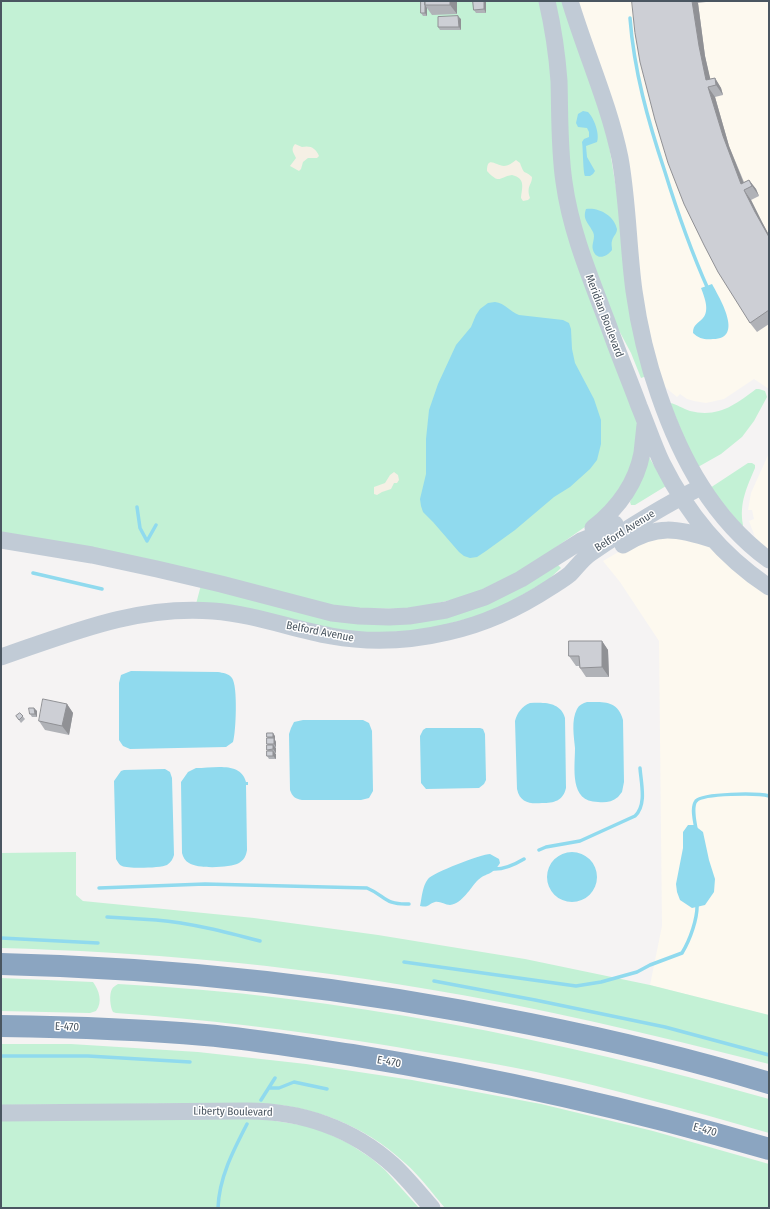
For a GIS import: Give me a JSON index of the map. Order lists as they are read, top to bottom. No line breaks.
{"streets":{"highway":["E-470"],"main road":["Meridian Boulevard","Belford Avenue","Liberty Boulevard"]},"crossings":[["Meridian Boulevard","Belford Avenue"]]}
